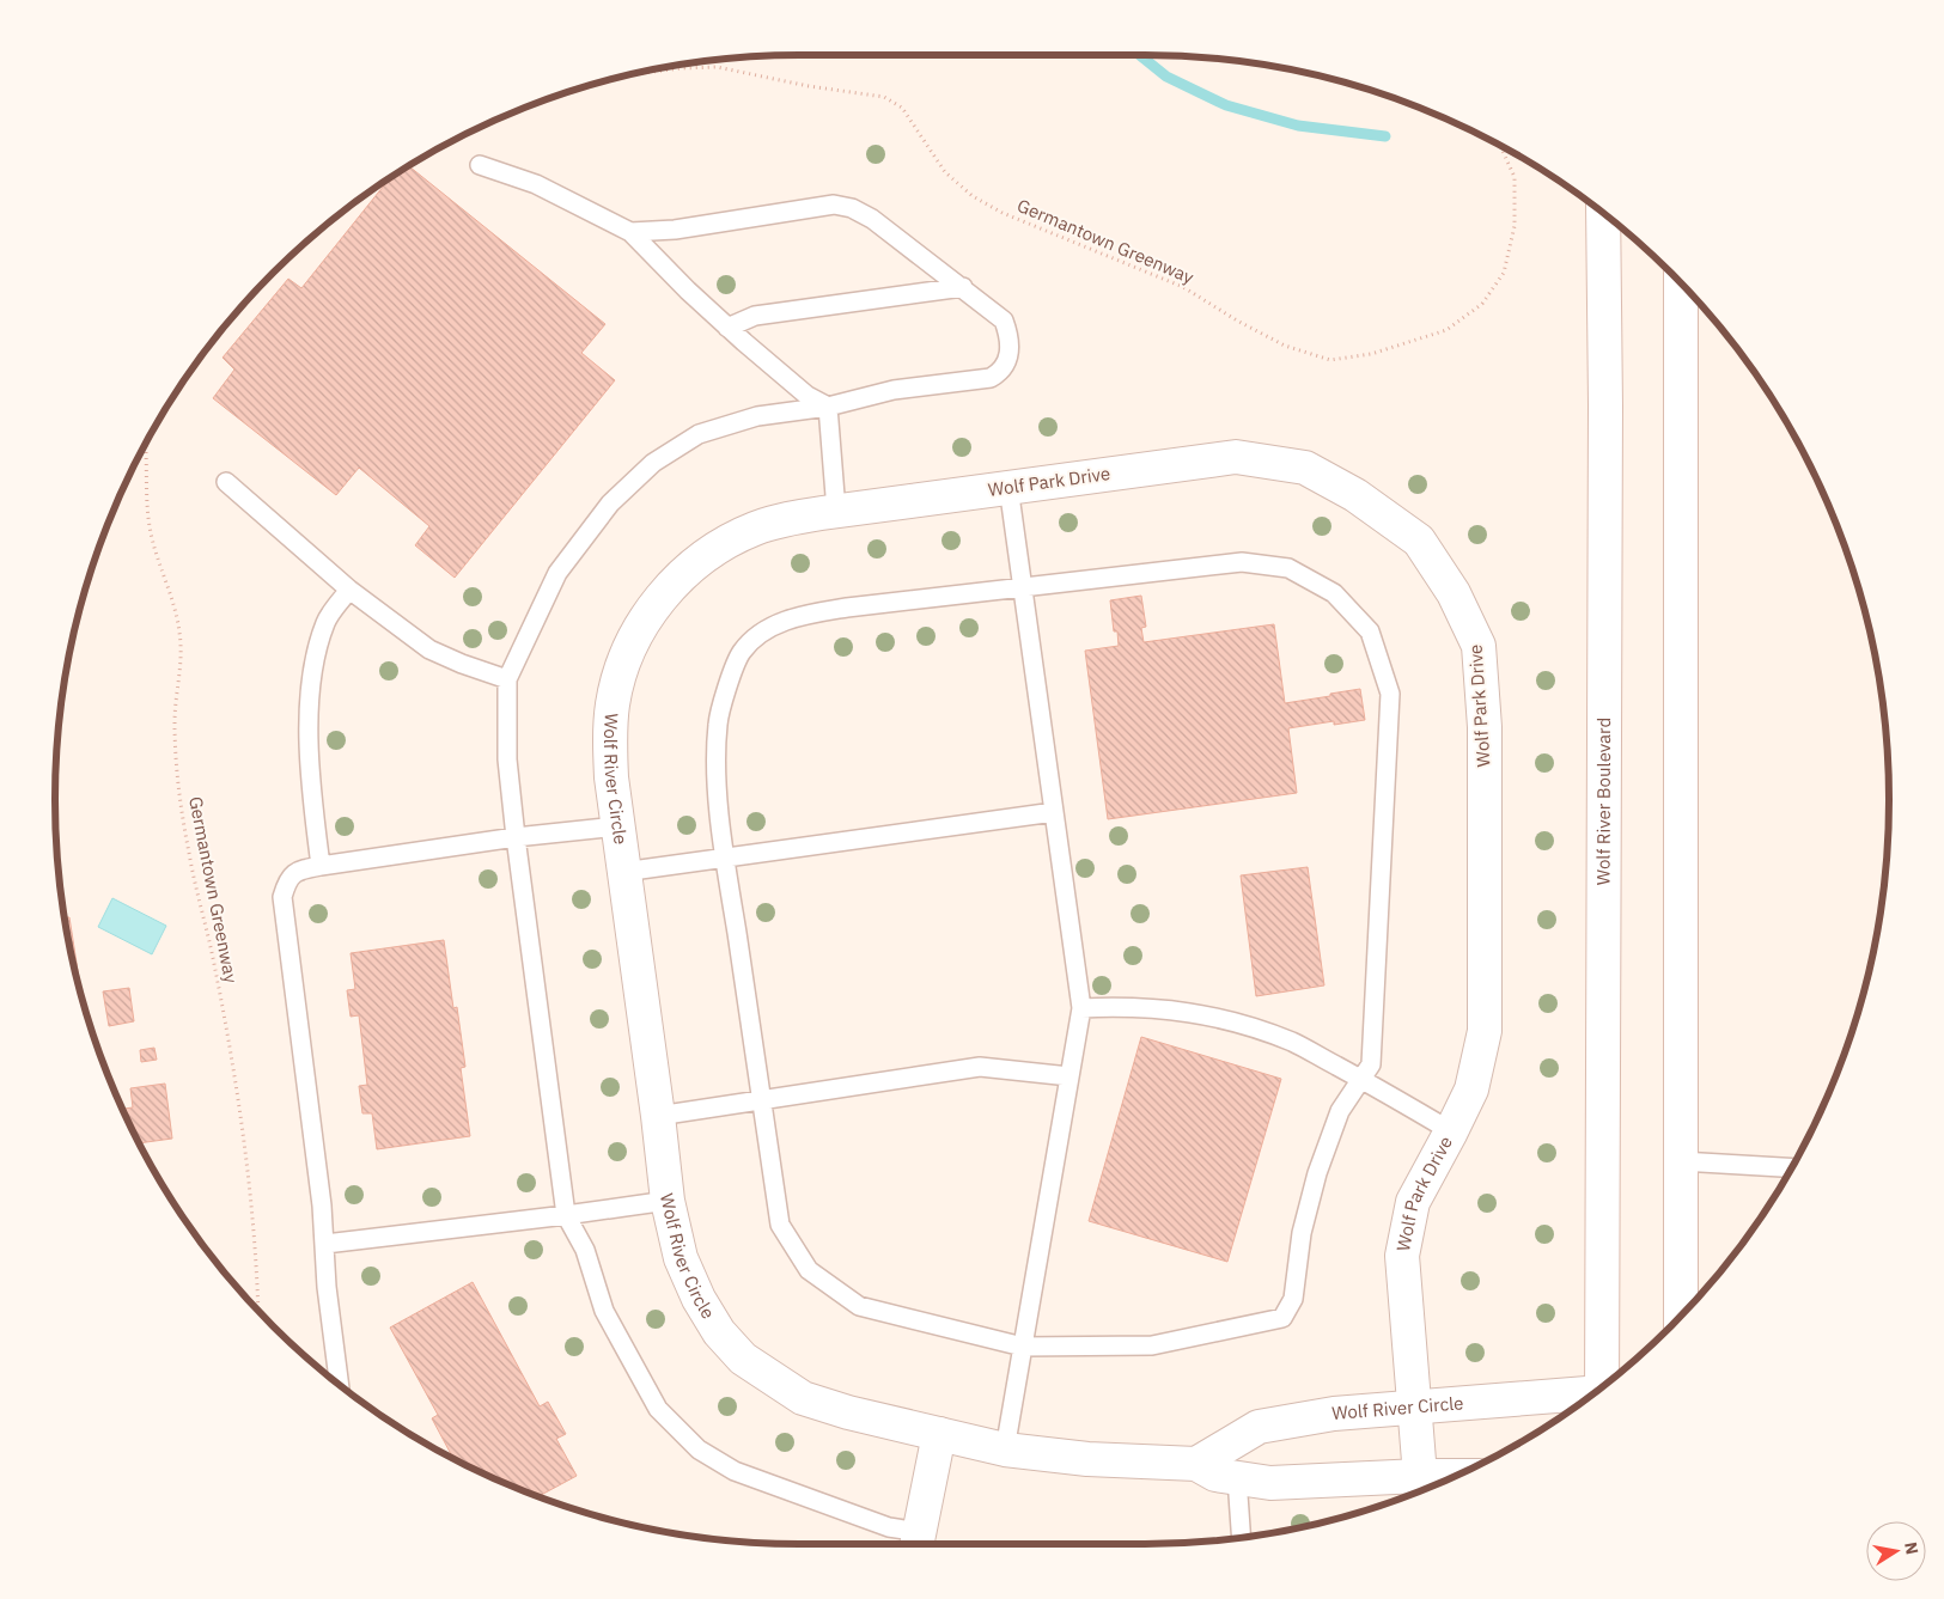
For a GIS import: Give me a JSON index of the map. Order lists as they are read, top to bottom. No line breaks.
{"streets":{"street":["Wolf Park Drive","Wolf River Circle","Wolf River Boulevard"],"path":["Germantown Greenway"]},"crossings":[["Wolf Park Drive","Wolf River Circle"]],"north":"right"}
